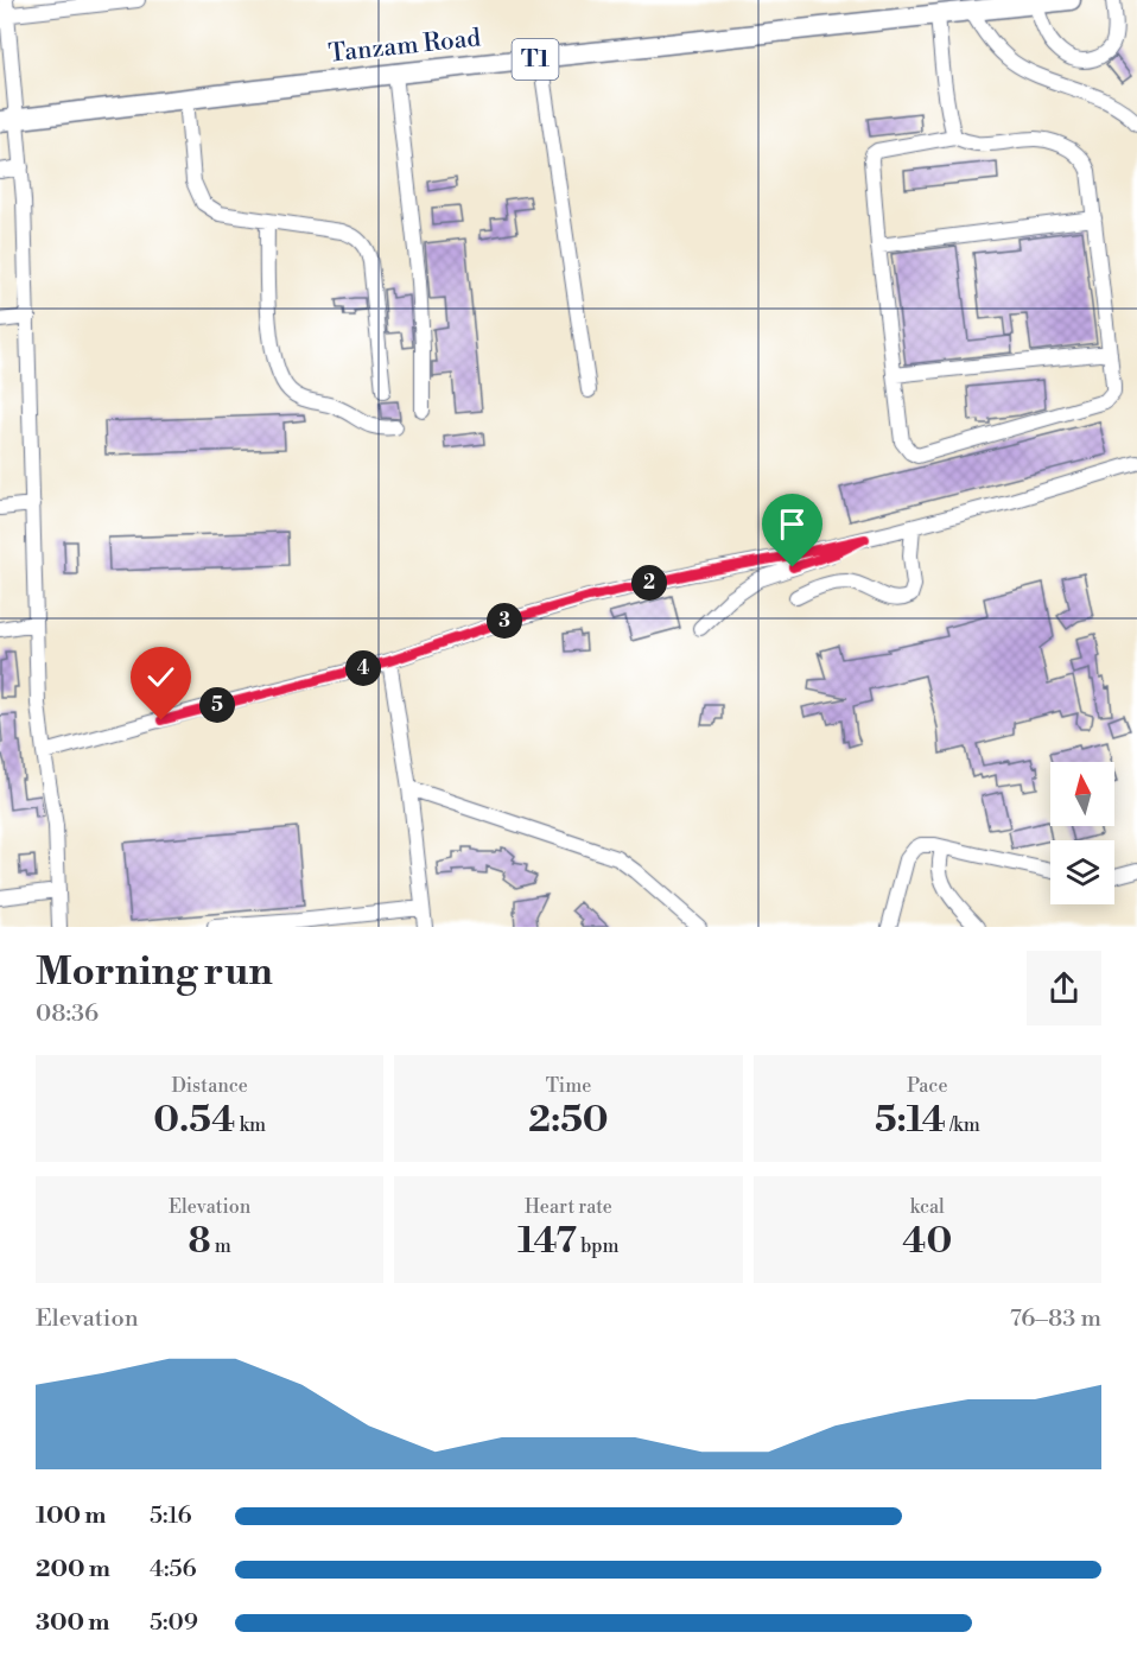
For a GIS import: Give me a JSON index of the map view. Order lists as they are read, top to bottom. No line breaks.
{"streets":{"highway":["Tanzam Road","T1"]},"north":"top","page":{"pins":["2","3","4","5"],"heading":["Morning run","08:36"],"stats":[["Distance","0.54 km"],["Time","2:50"],["Pace","5:14 /km"],["Elevation","8 m"],["Heart rate","147 bpm"],["kcal","40"]],"chart":["Elevation","76–83 m"],"list":[{"name":"100 m","note":"5:16"},{"name":"200 m","note":"4:56"},{"name":"300 m","note":"5:09"}]}}
